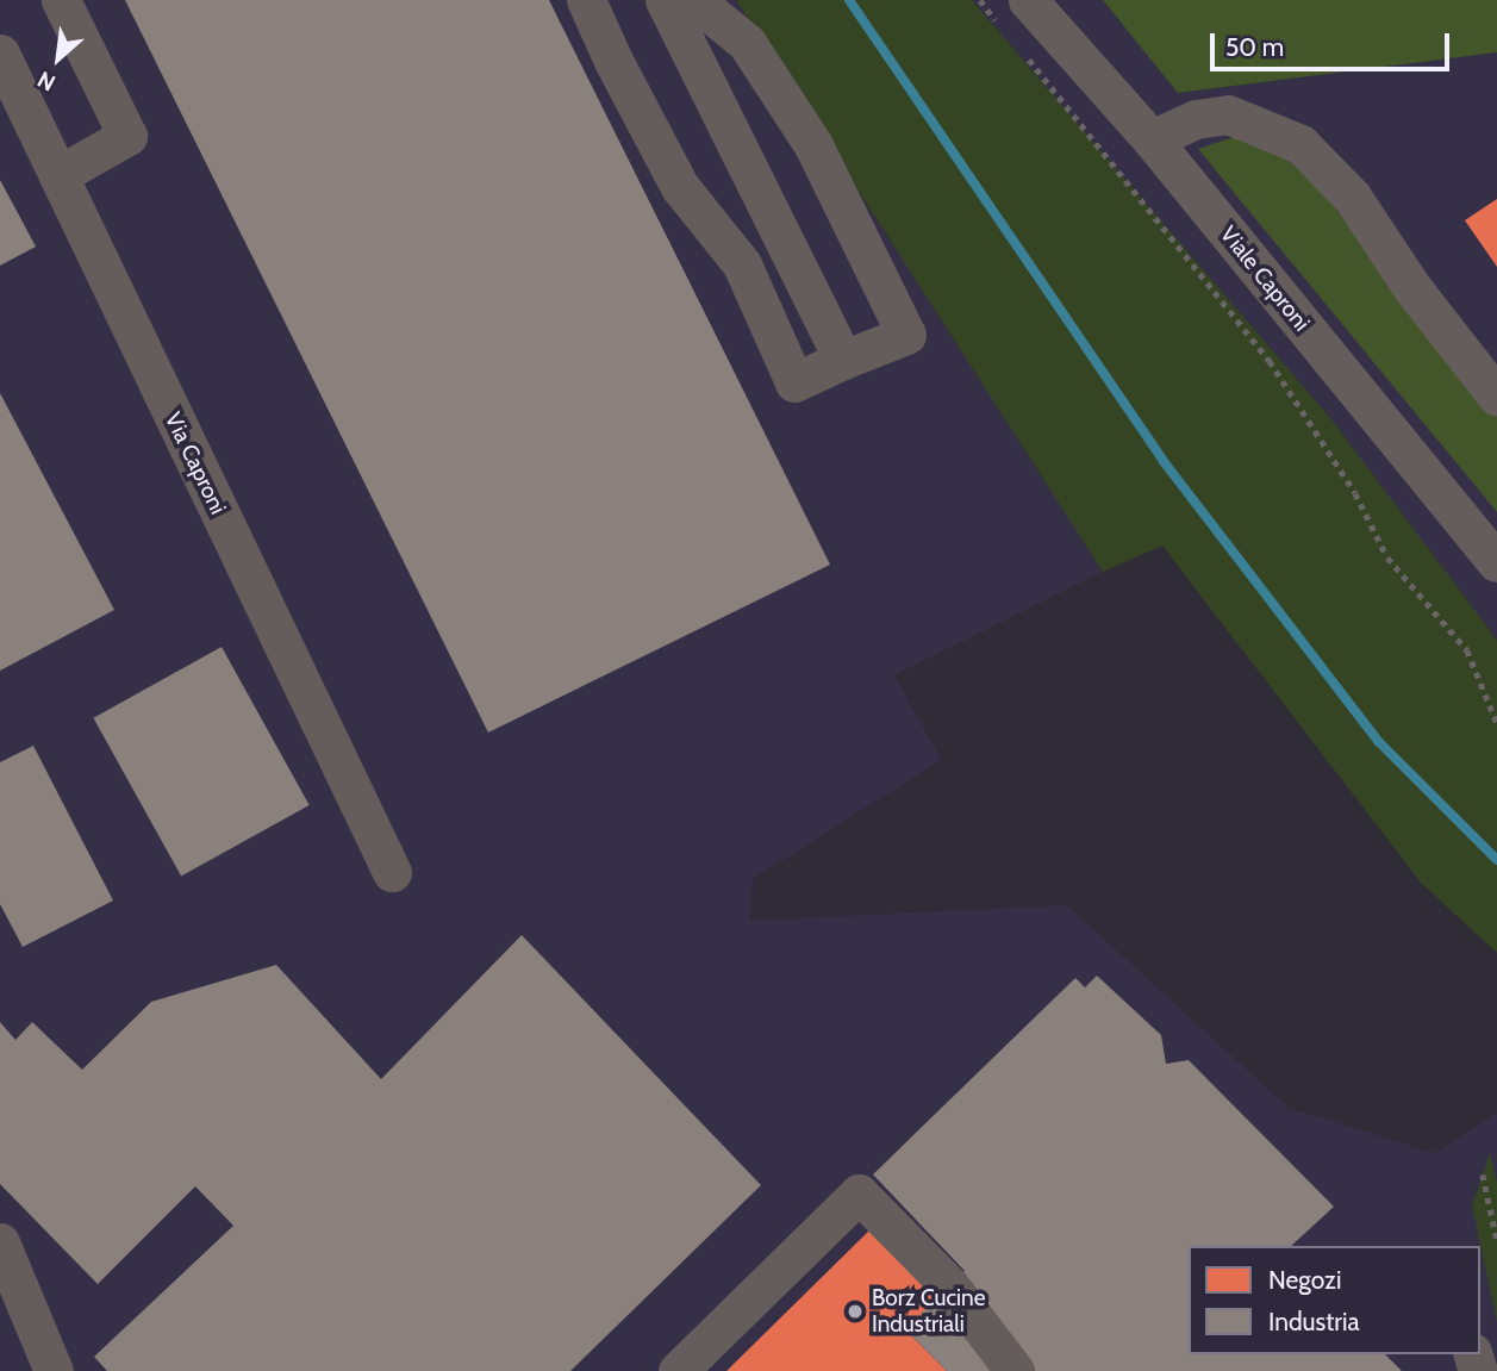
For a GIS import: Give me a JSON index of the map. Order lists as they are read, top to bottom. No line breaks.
{"streets":{"street":["Viale Caproni","Via Caproni"]},"places":["Borz Cucine Industriali"],"legend":["Negozi","Industria"],"scale_bar":"50 m","north":"bottom left"}
